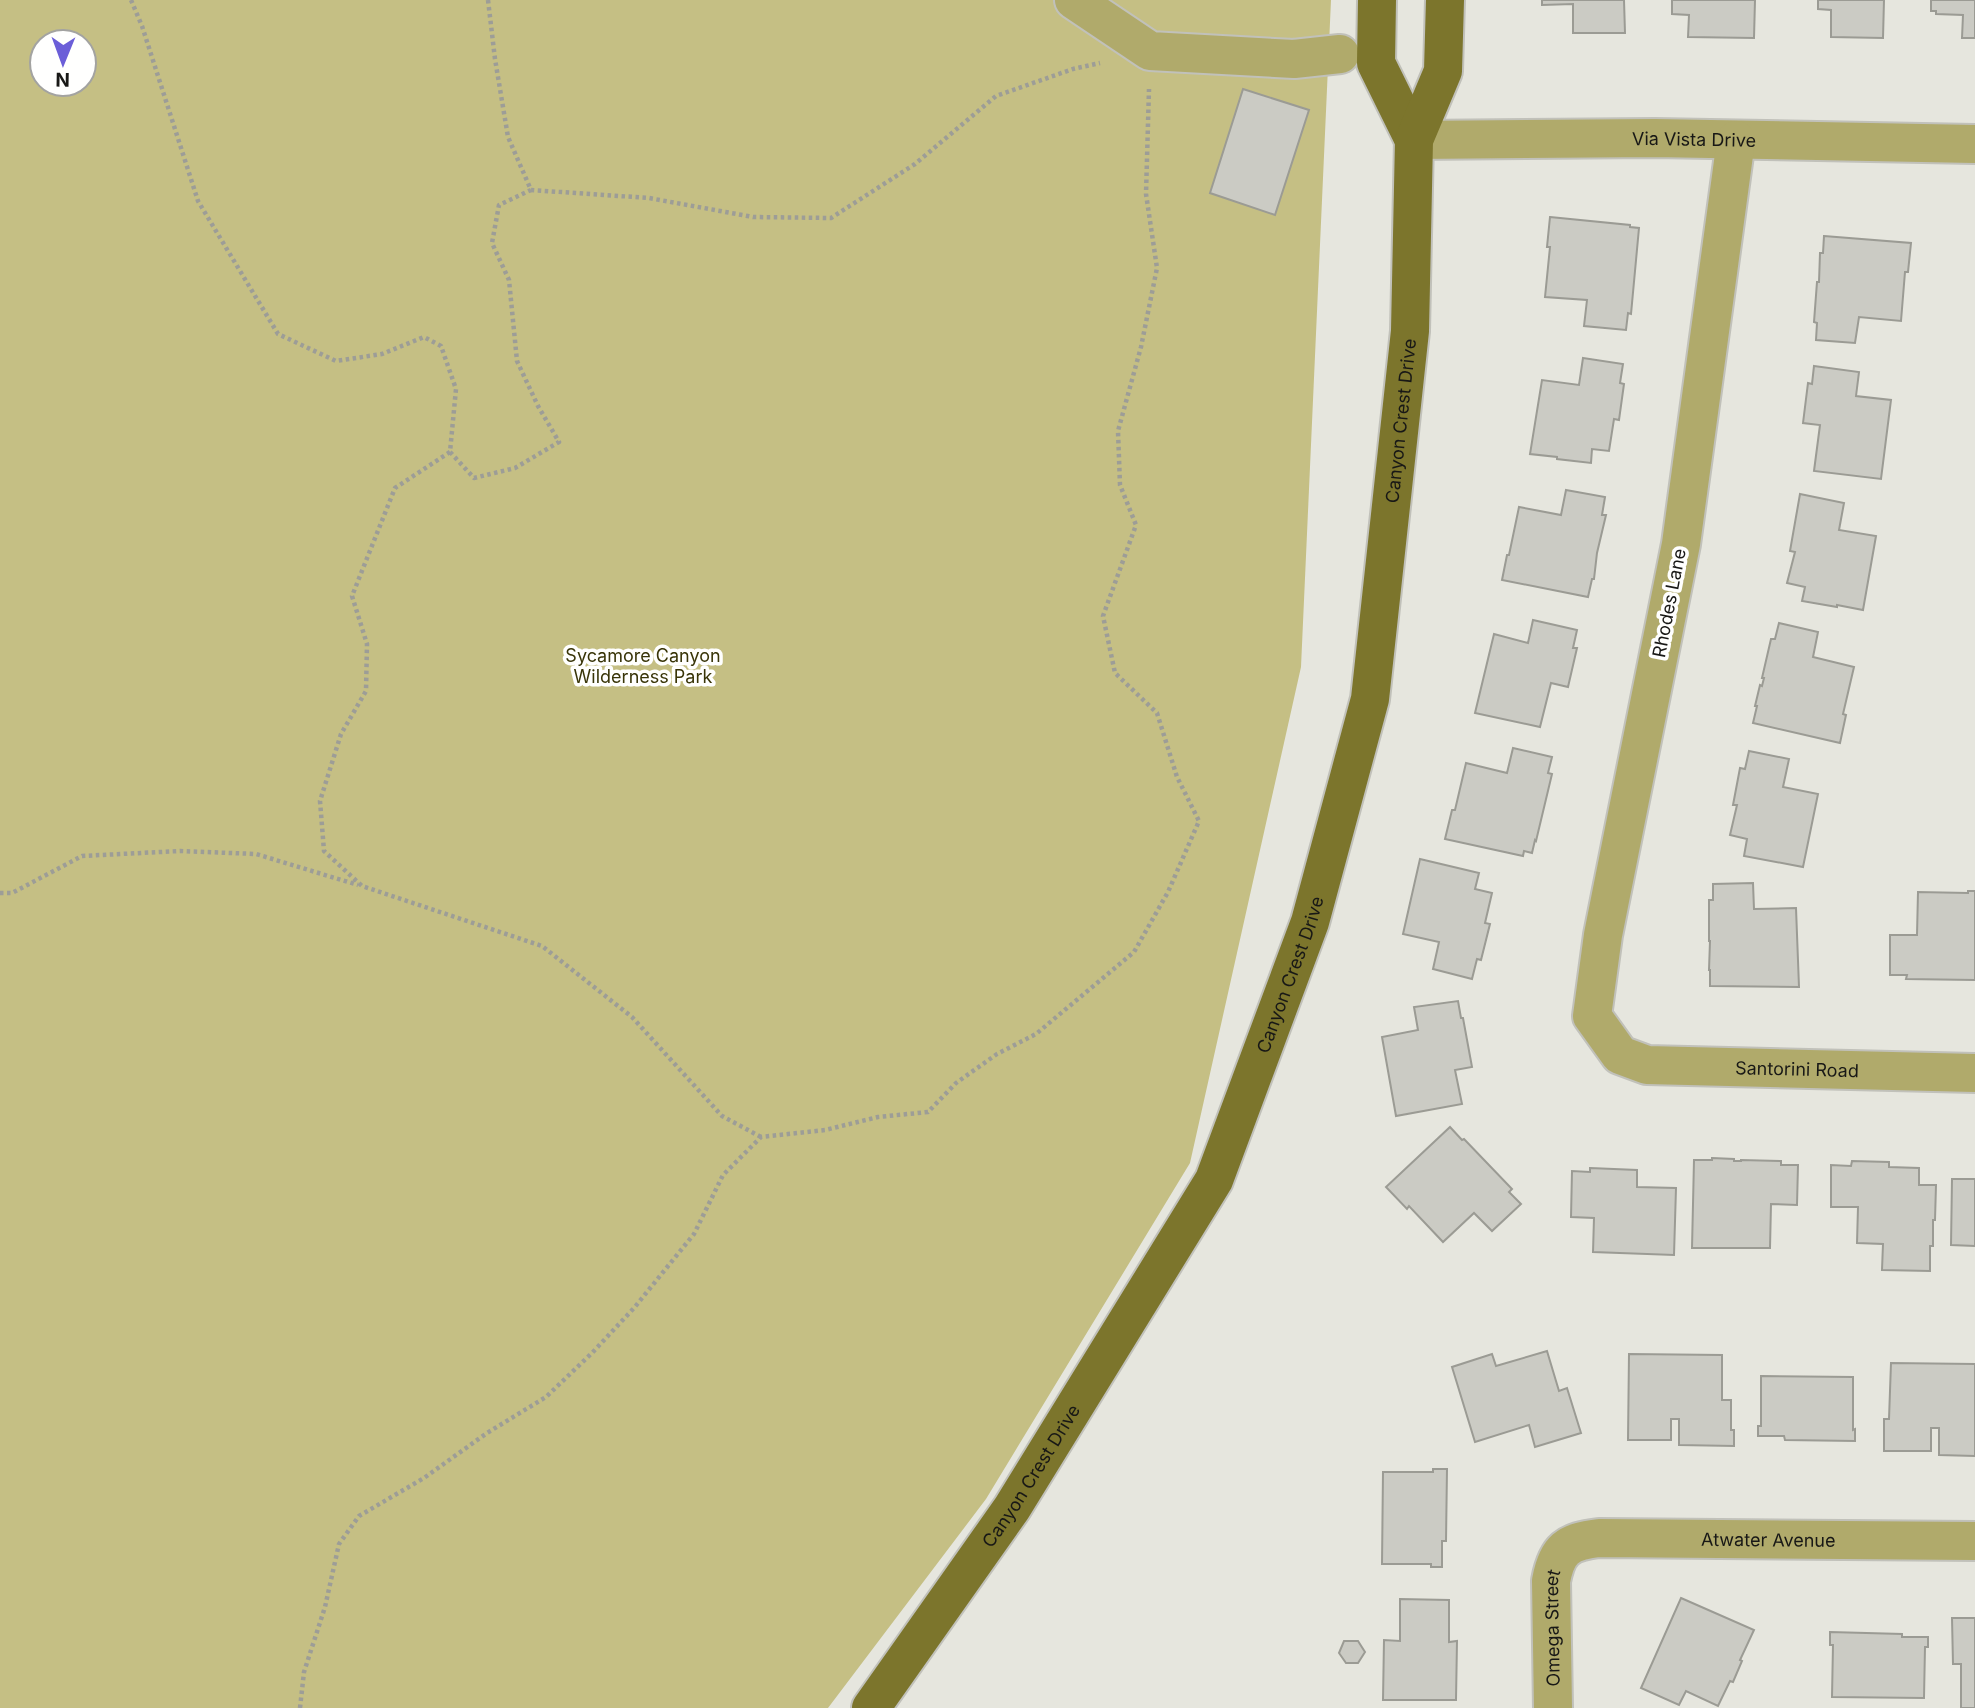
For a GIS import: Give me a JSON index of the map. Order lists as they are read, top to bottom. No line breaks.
{"streets":{"main road":["Canyon Crest Drive"],"street":["Via Vista Drive","Rhodes Lane","Santorini Road","Atwater Avenue","Omega Street"]},"crossings":[["Via Vista Drive","Canyon Crest Drive"],["Via Vista Drive","Rhodes Lane"],["Rhodes Lane","Santorini Road"],["Atwater Avenue","Omega Street"]],"parks":["Sycamore Canyon Wilderness Park"],"north":"bottom"}
